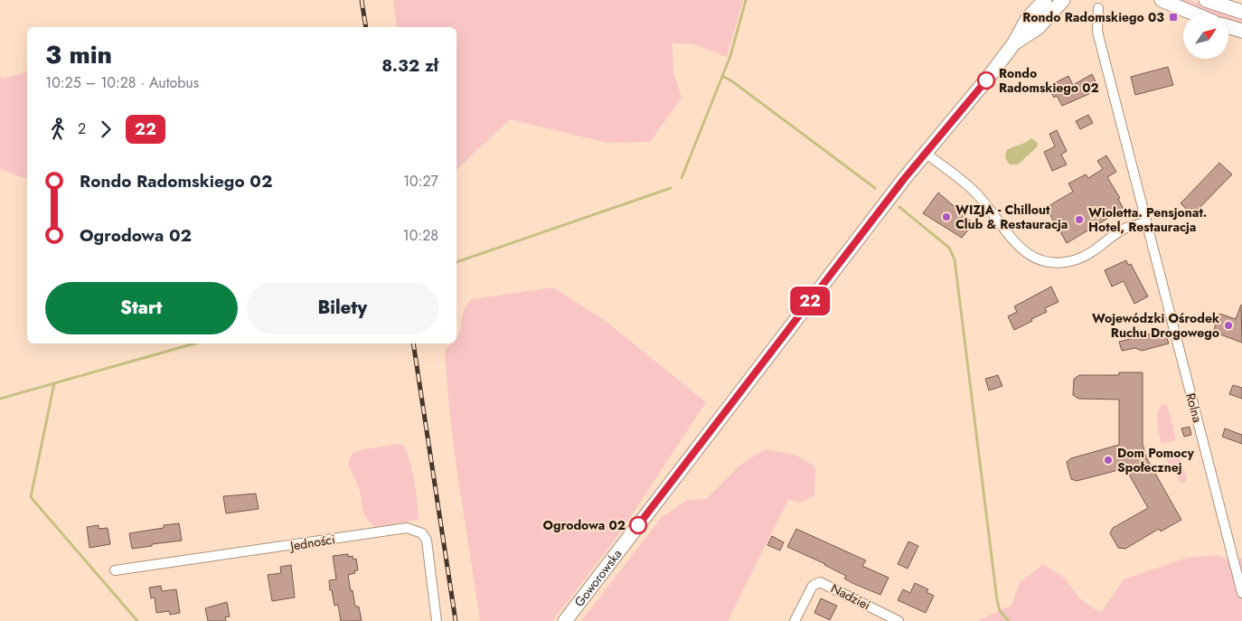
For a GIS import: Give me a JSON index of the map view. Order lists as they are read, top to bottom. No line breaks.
{"streets":{"main road":["Goworowska"],"street":["Rolna","Jedności","Nadziei"]},"places":{"transit":["Rondo Radomskiego 03"],"other":["Rondo Radomskiego 02","WIZJA - Chillout Club & Restauracja","Wioletta. Pensjonat. Hotel, Restauracja","Wojewódzki Ośrodek Ruchu Drogowego","Dom Pomocy Społecznej","Ogrodowa 02"]},"lines":["bus line 22"],"north":"top right","page":{"on_map":"22","heading":["3 min","10:25 – 10:28 · Autobus","8.32 zł"],"legs":["2","22"],"list":[{"name":"Rondo Radomskiego 02","value":"10:27"},{"name":"Ogrodowa 02","value":"10:28"}],"buttons":["Start","Bilety"]}}
